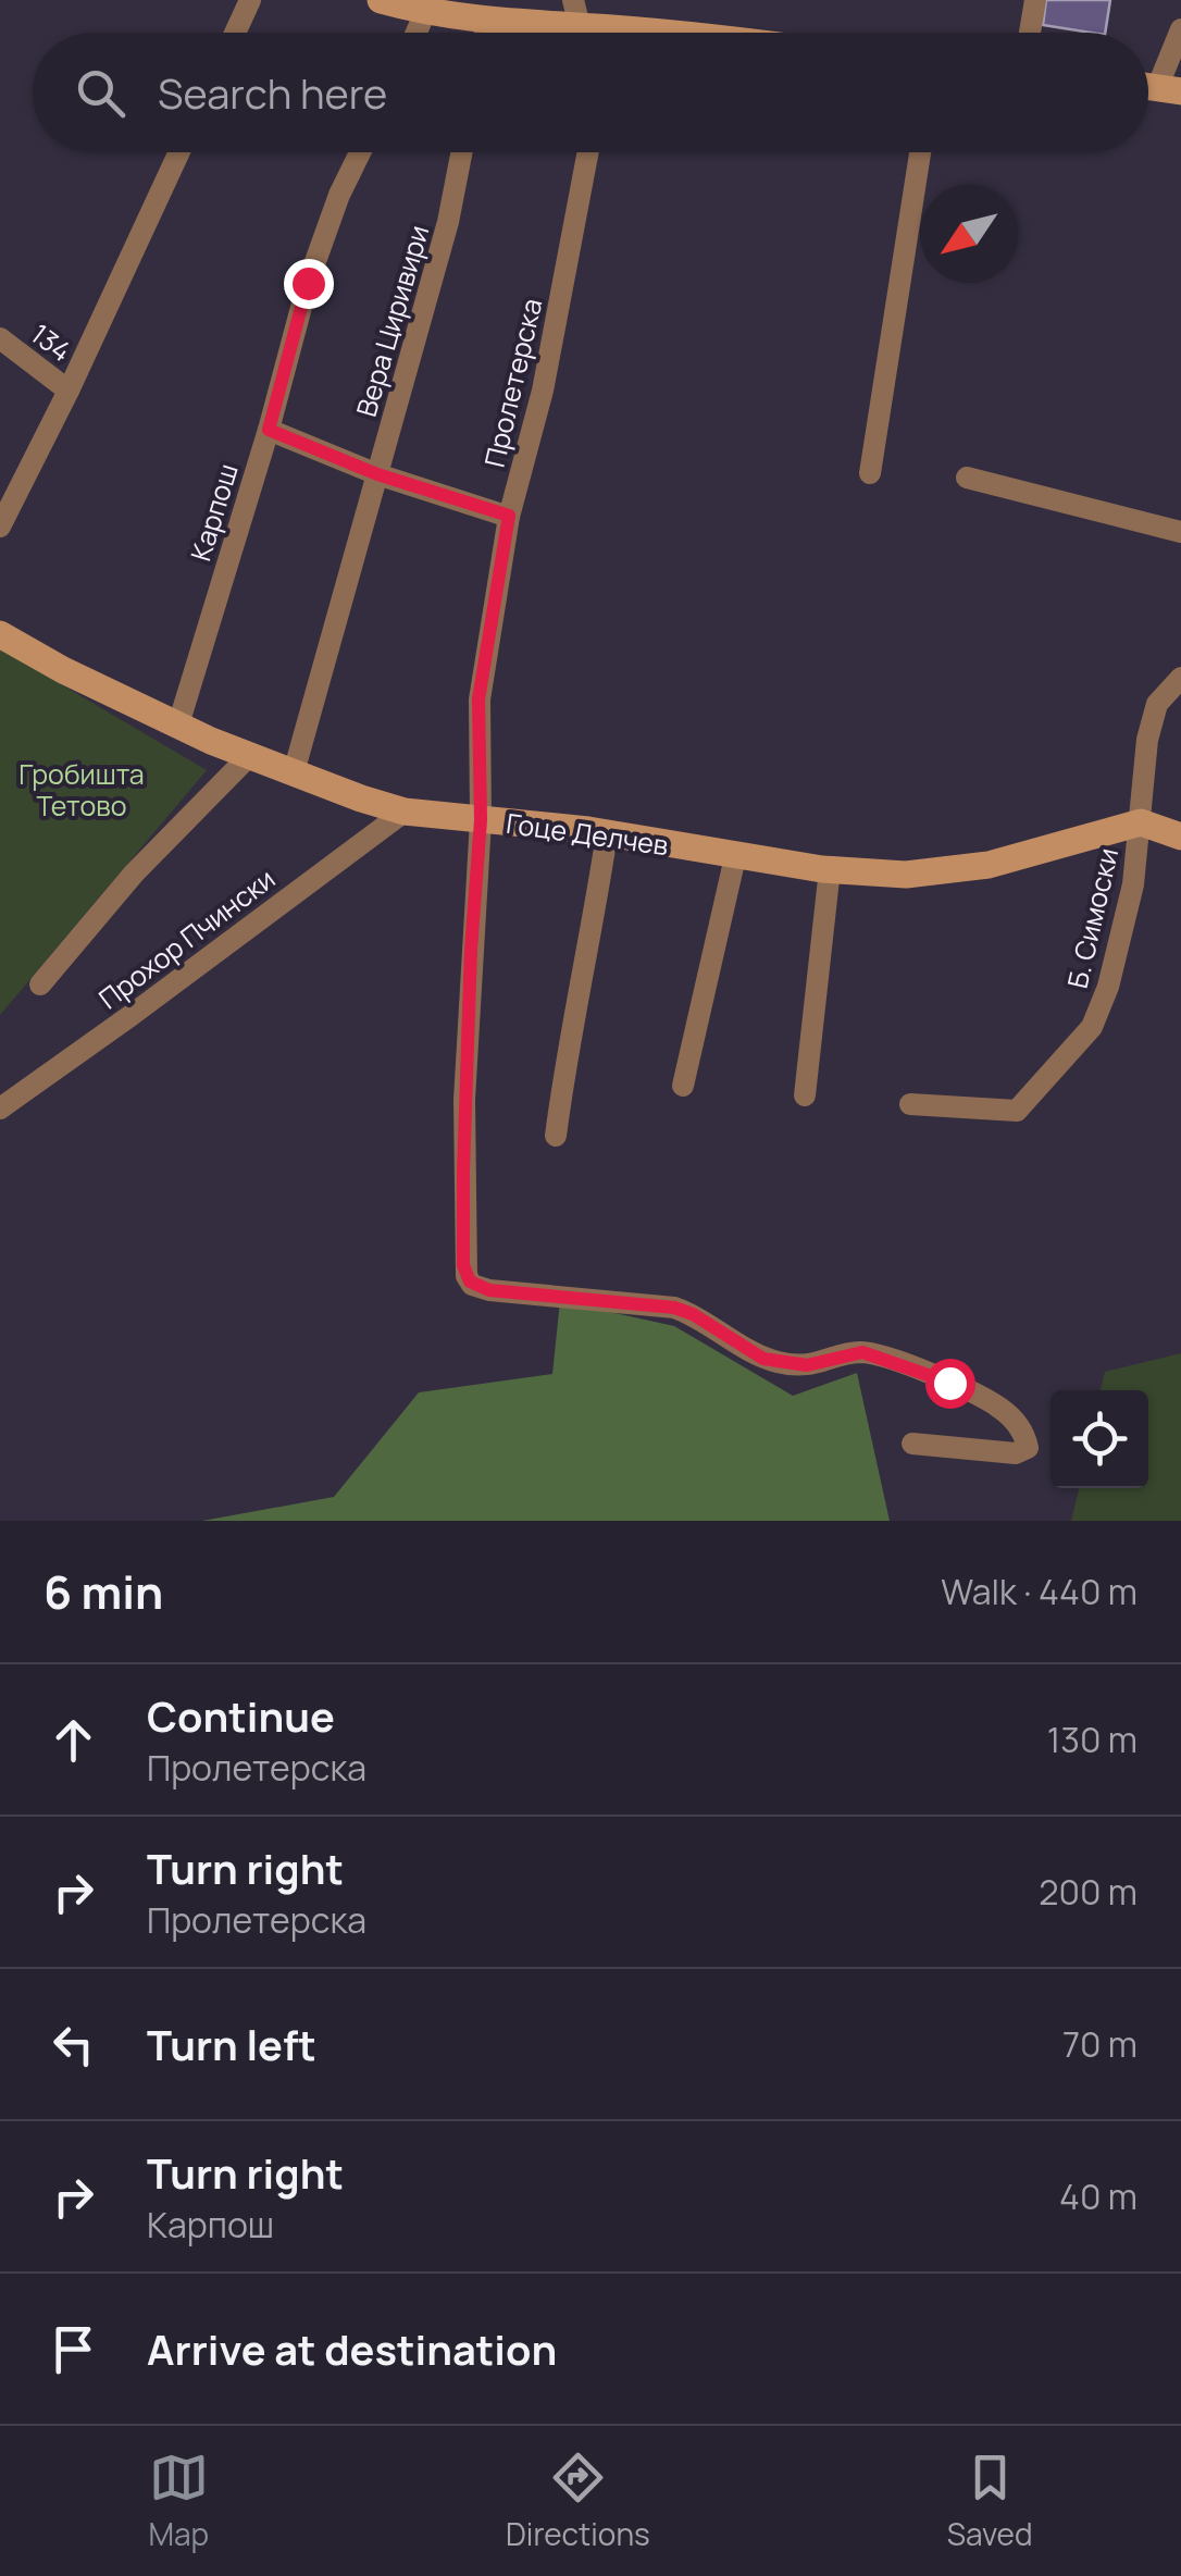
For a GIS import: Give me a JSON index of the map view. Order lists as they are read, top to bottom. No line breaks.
{"streets":{"street":["Вера Циривири","134","Пролетерска","Карпош","Гоце Делчев","Б. Симоски","Прохор Пчински"]},"crossings":[["Вера Циривири","Гоце Делчев"],["Пролетерска","Гоце Делчев"],["Карпош","Гоце Делчев"],["Гоце Делчев","Б. Симоски"],["Гоце Делчев","Прохор Пчински"]],"parks":["Гробишта Тетово"],"north":"bottom left","page":{"search":"Search here","heading":["6 min","Walk · 440 m"],"list":[["Continue","Пролетерска","130 m"],["Turn right","Пролетерска","200 m"],["Turn left","70 m"],["Turn right","Карпош","40 m"],"Arrive at destination"],"nav":["Map","Directions","Saved"]}}
